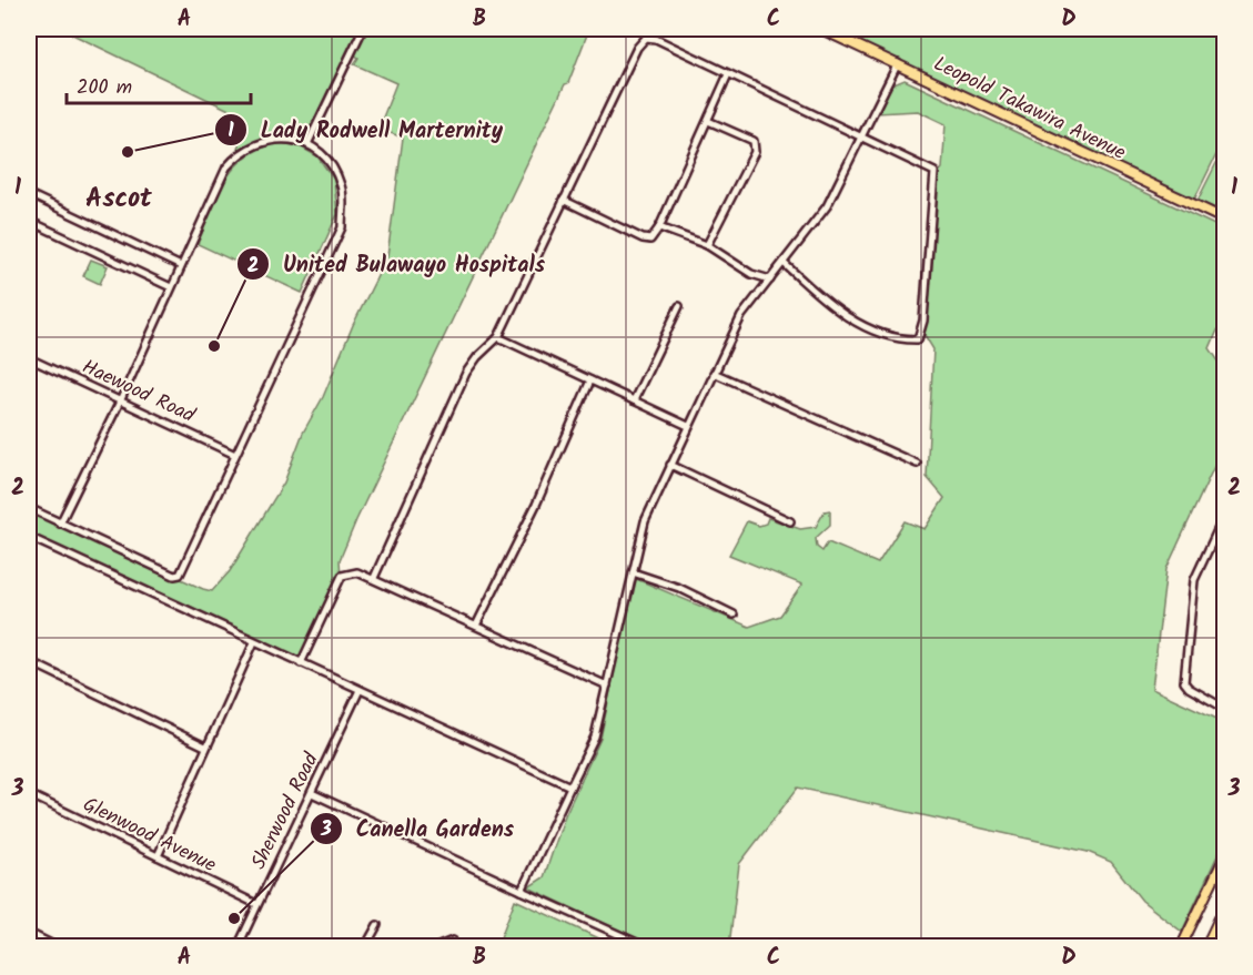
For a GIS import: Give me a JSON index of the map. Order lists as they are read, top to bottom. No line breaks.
{"streets":{"highway":["Leopold Takawira Avenue"],"street":["Haewood Road","Sherwood Road","Glenwood Avenue"]},"crossings":[["Sherwood Road","Glenwood Avenue"]],"districts":["Ascot"],"places":["Lady Rodwell Marternity","United Bulawayo Hospitals","Canella Gardens"],"scale_bar":"200 m","grid":{"columns":["A","B","C","D"],"rows":["1","2","3"]}}
